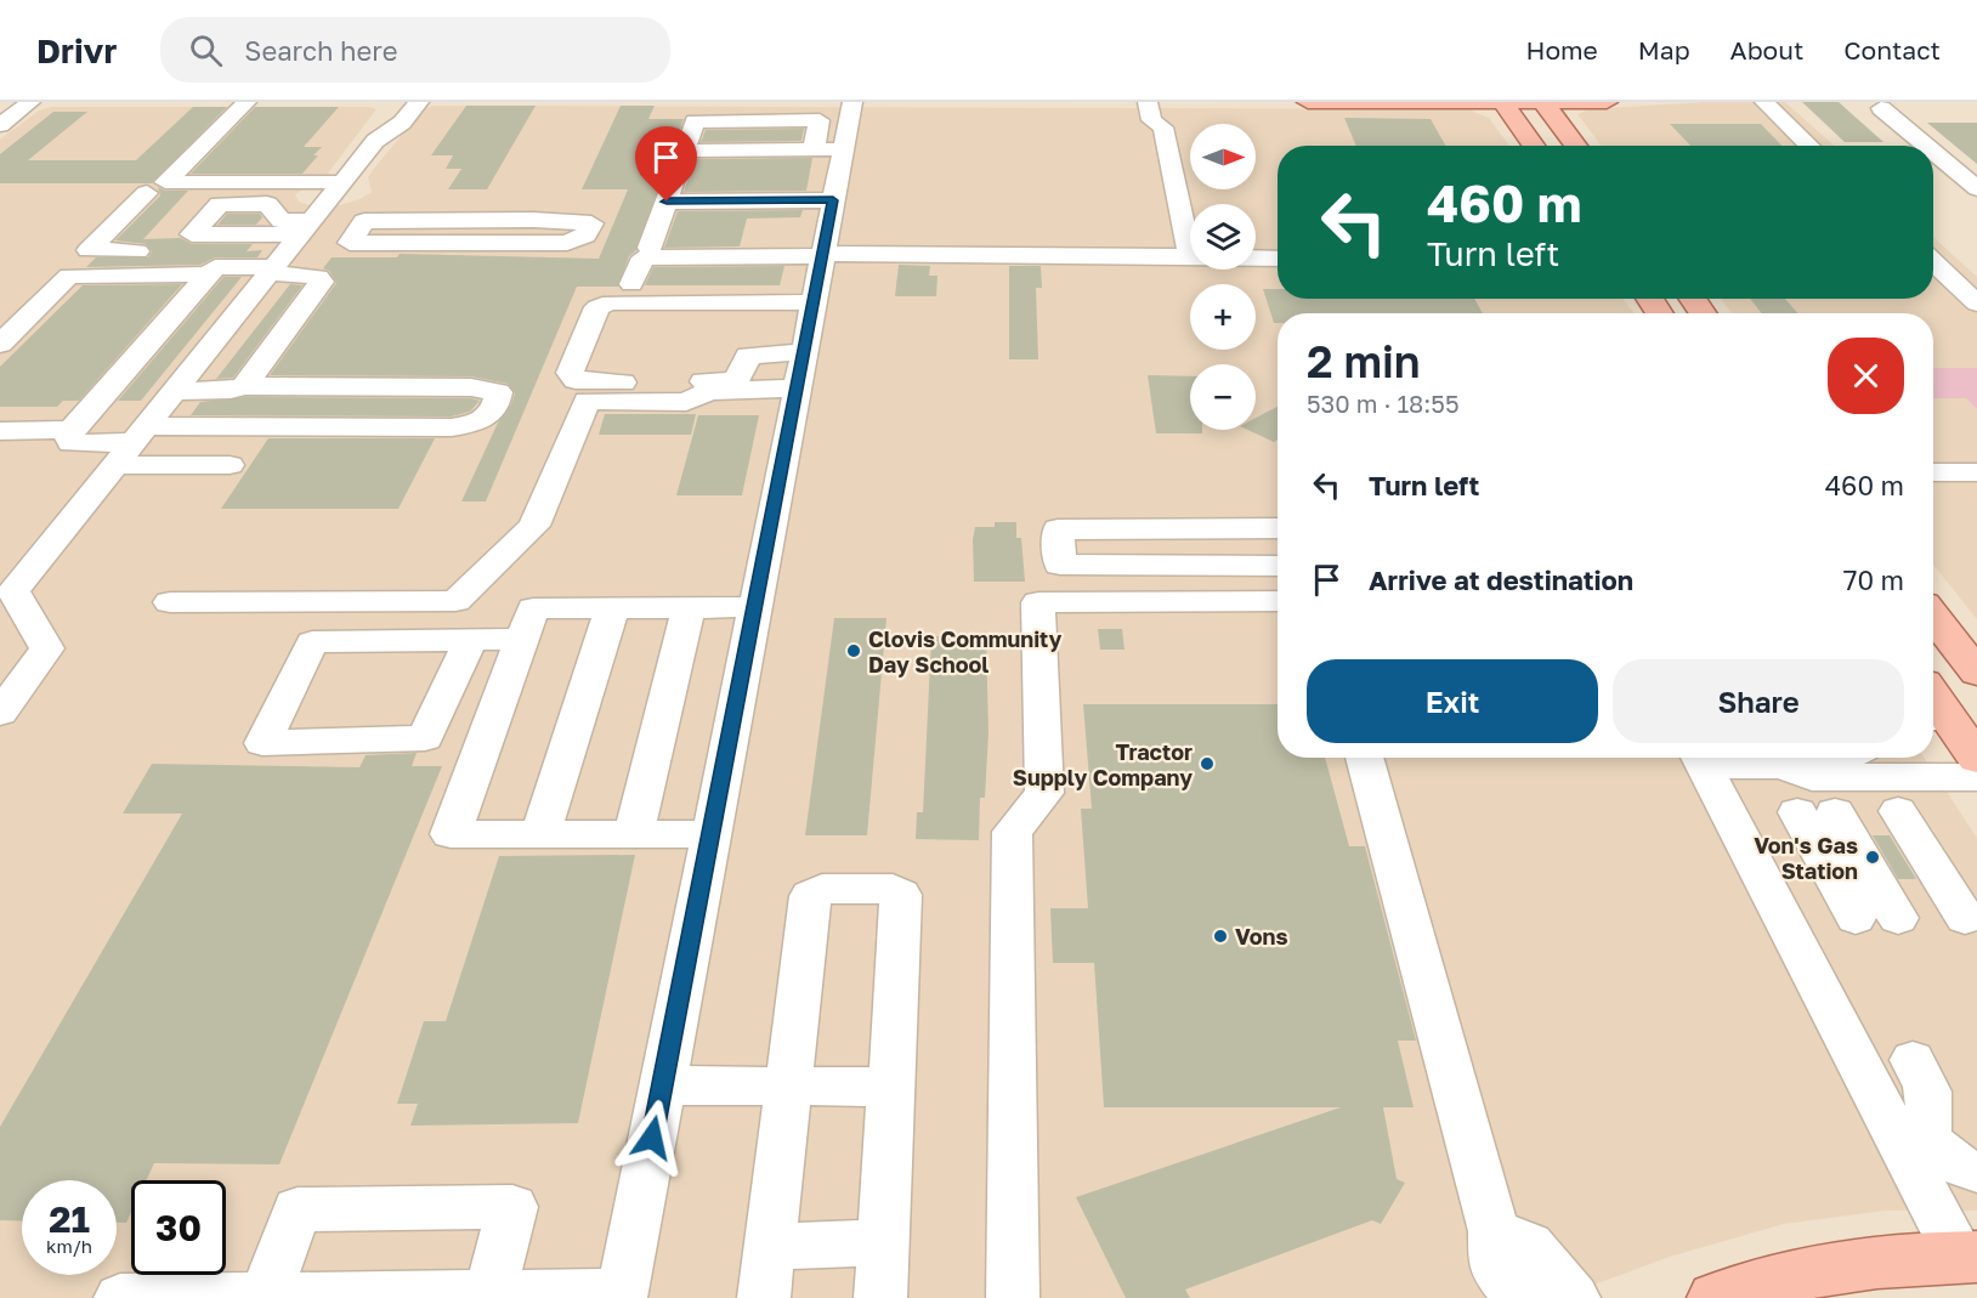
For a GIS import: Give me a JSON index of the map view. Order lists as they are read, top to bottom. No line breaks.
{"places":["Clovis Community Day School","Tractor Supply Company","Von's Gas Station","Vons"],"north":"right","page":{"header":"Drivr","search":"Search here","nav":["Home","Map","About","Contact"],"map_buttons":["+","−"],"turn":["460 m","Turn left"],"heading":["2 min","530 m · 18:55"],"list":[{"name":"Turn left","value":"460 m"},{"name":"Arrive at destination","value":"70 m"}],"buttons":["Exit","Share"],"speed":"21 km/h","limit":"30"}}
